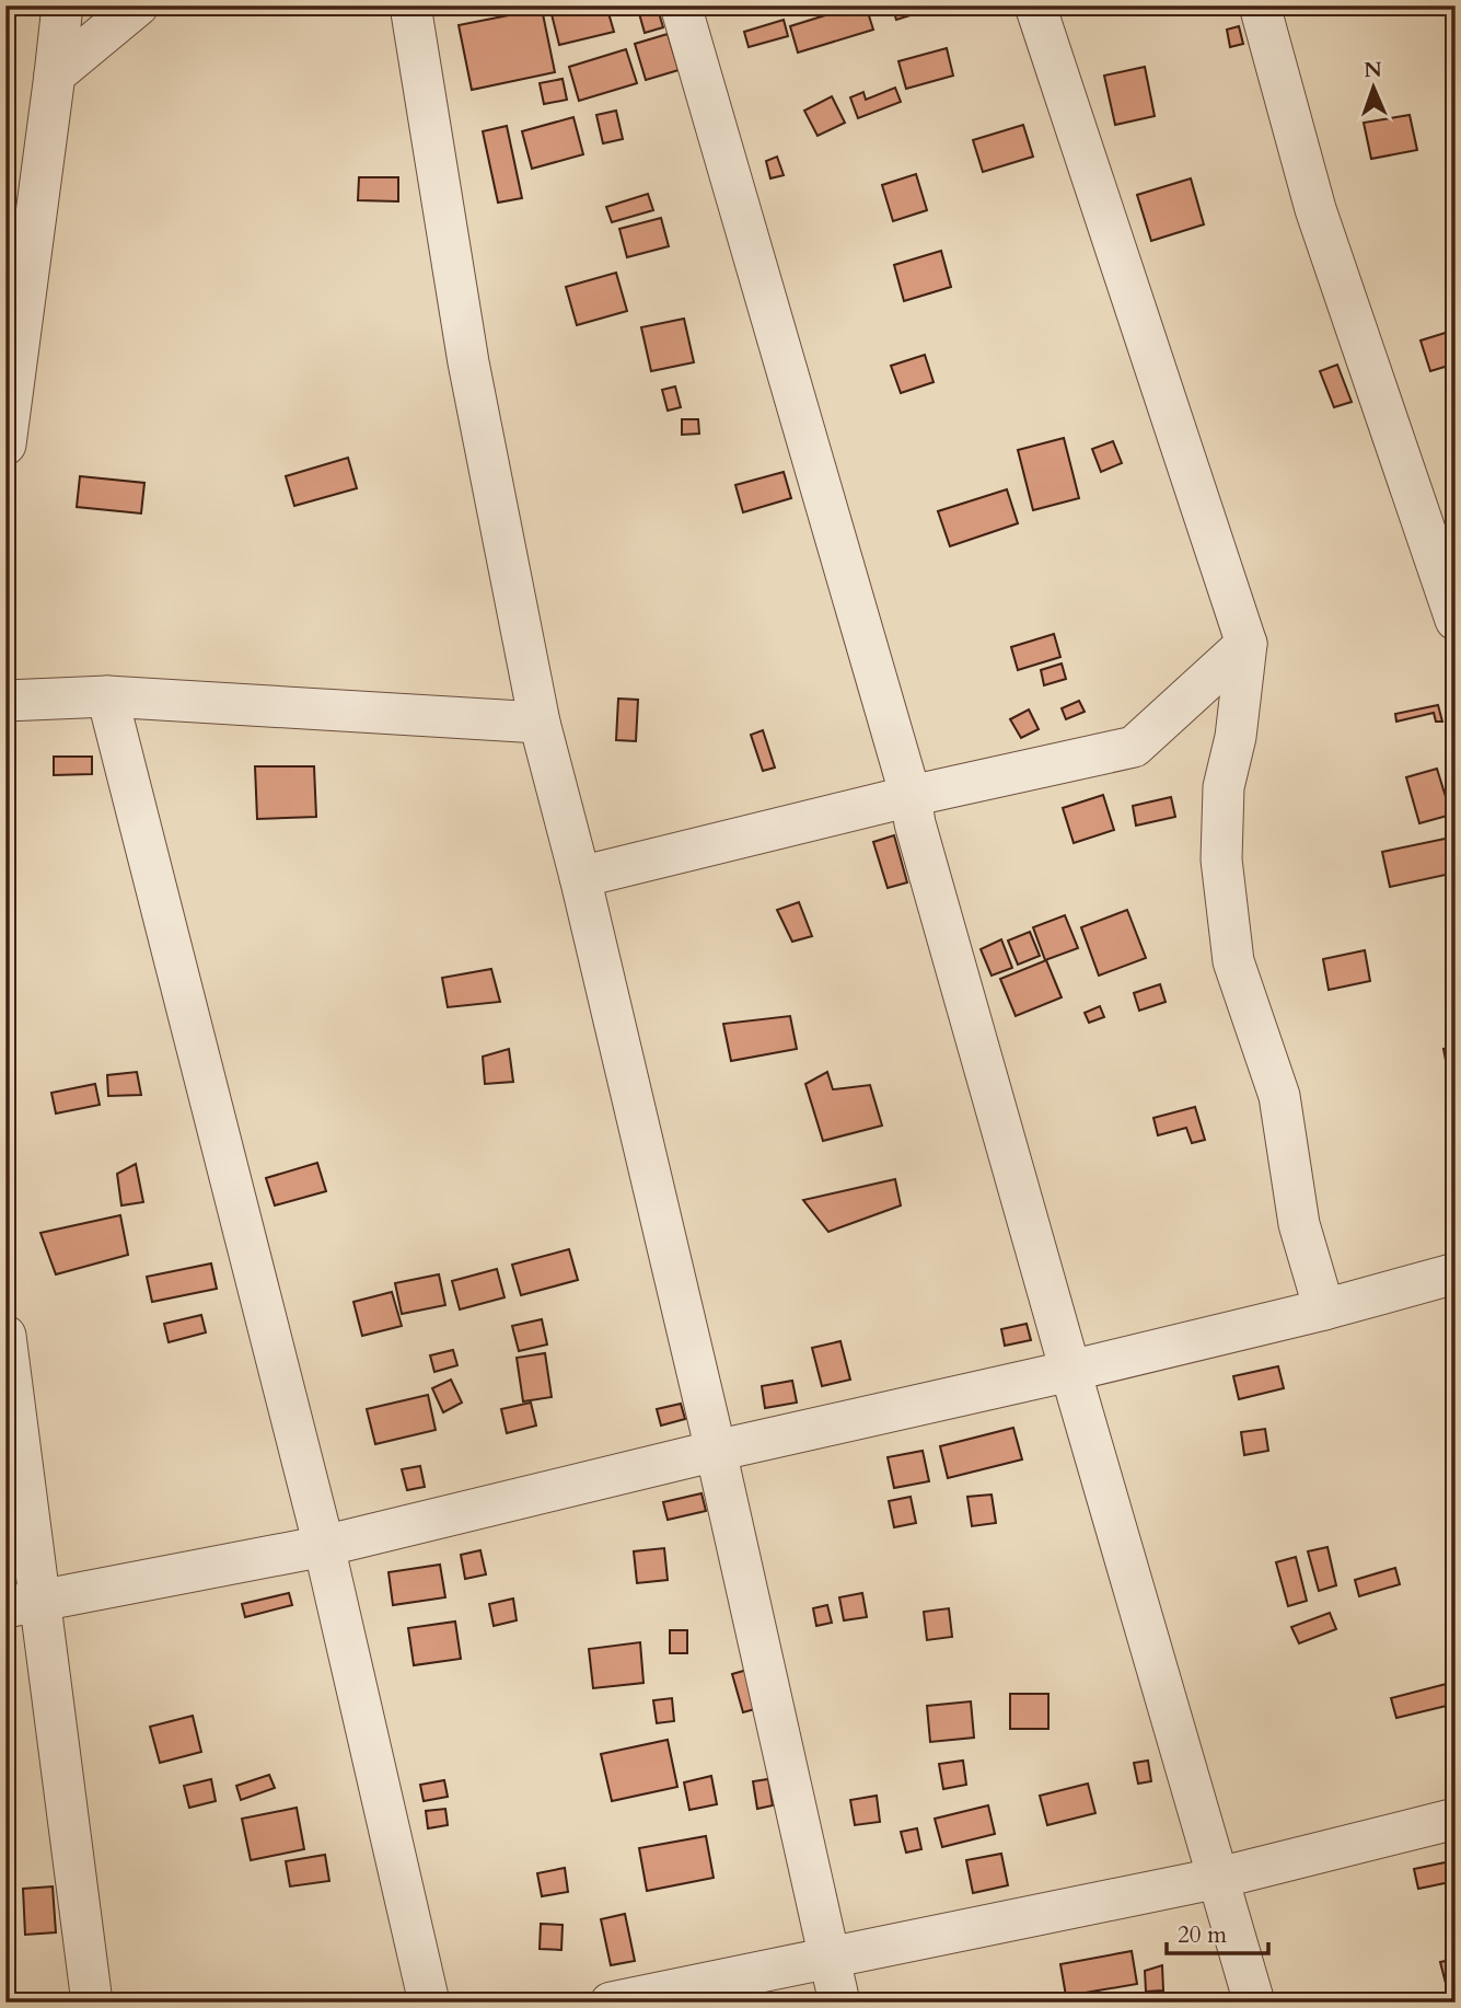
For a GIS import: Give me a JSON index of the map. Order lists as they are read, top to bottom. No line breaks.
{"scale_bar":"20 m","north":"top"}
